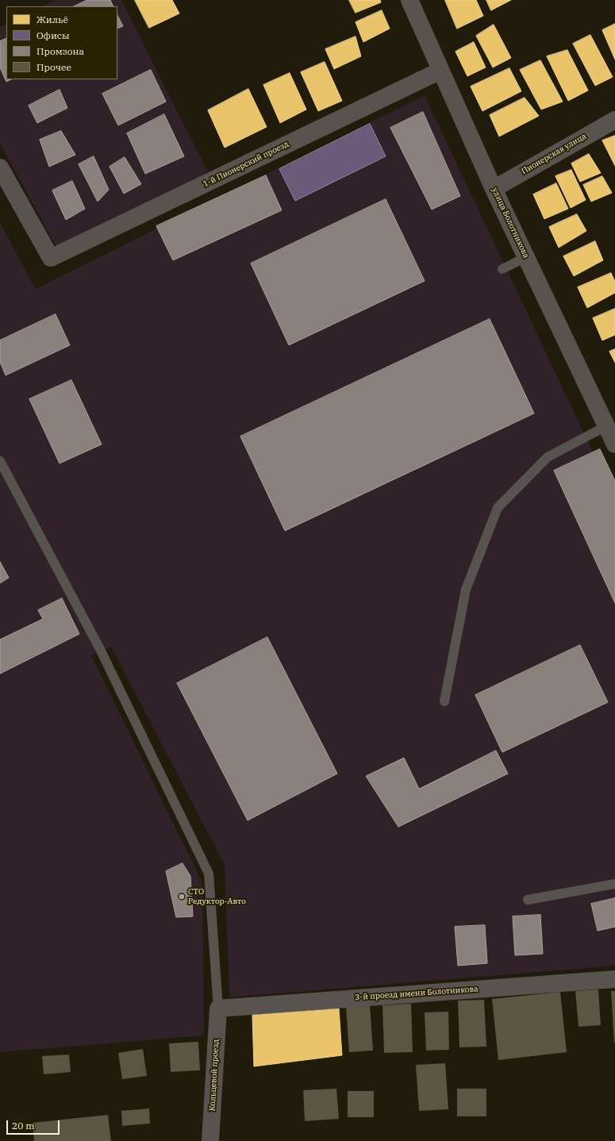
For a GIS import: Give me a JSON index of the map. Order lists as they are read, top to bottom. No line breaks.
{"streets":{"street":["Пионерская улица","1-й Пионерский проезд","улица Болотникова","3-й проезд имени Болотникова","Кольцевой проезд"]},"crossings":[["Пионерская улица","улица Болотникова"],["1-й Пионерский проезд","улица Болотникова"],["3-й проезд имени Болотникова","Кольцевой проезд"]],"places":["СТО Редуктор-Авто"],"legend":["Жильё","Офисы","Промзона","Прочее"],"scale_bar":"20 m"}
